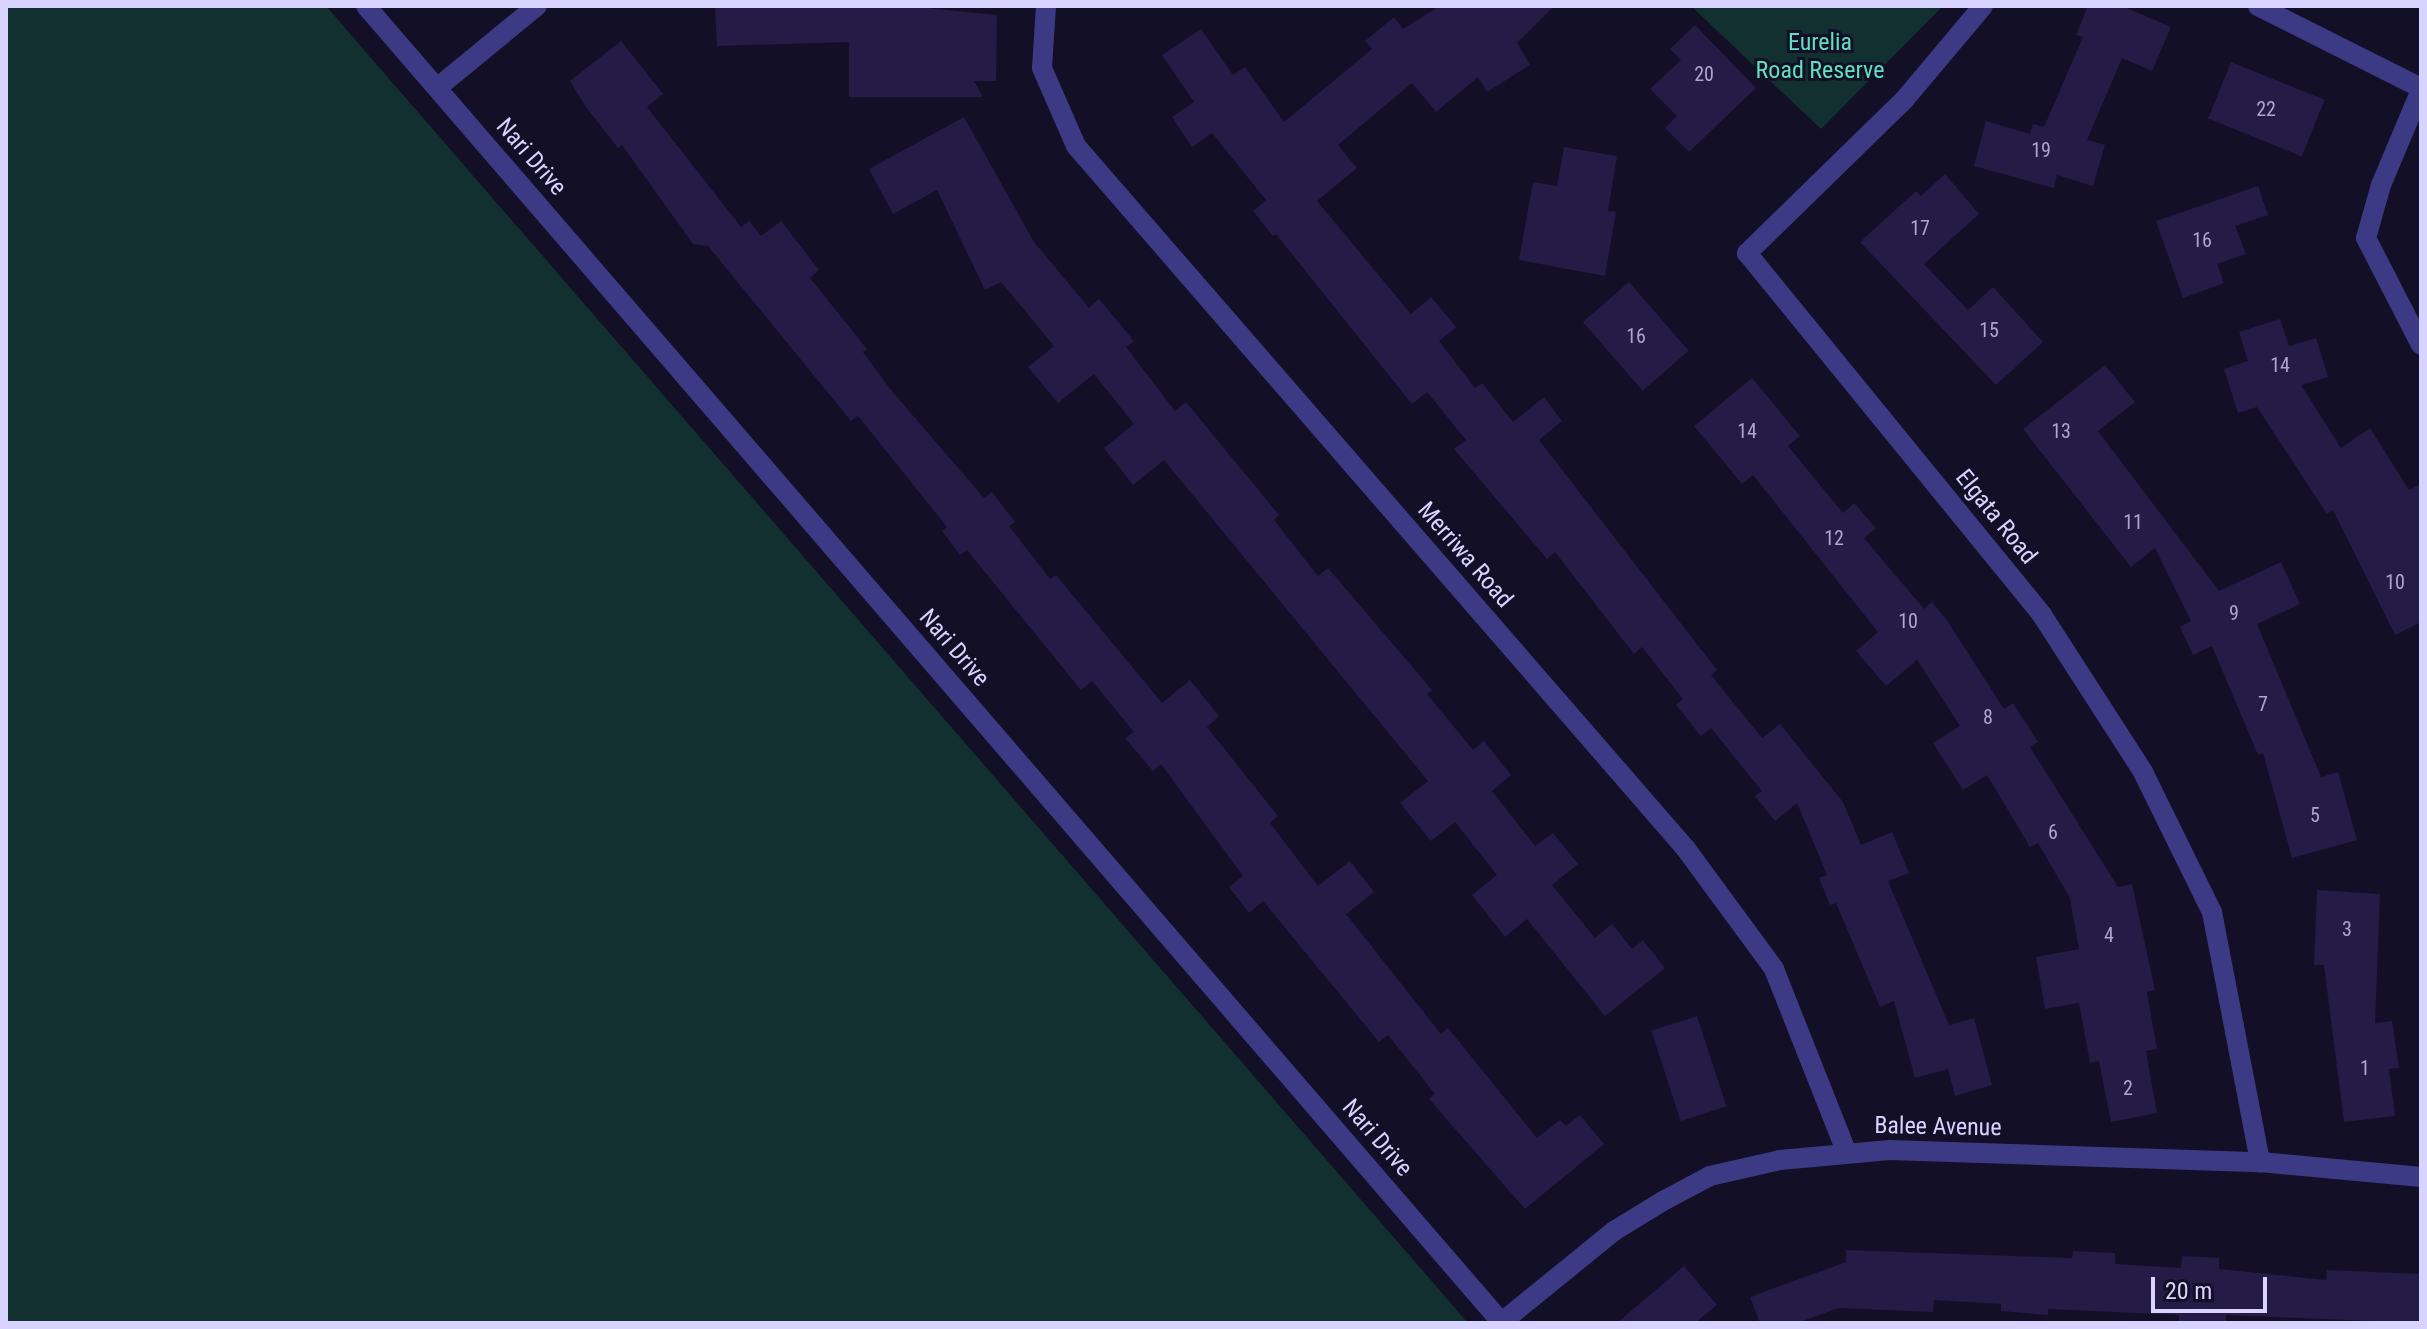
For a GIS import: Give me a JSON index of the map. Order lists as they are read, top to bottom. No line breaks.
{"streets":{"street":["Nari Drive","Elgata Road","Merriwa Road","Balee Avenue"]},"crossings":[["Nari Drive","Balee Avenue"],["Elgata Road","Balee Avenue"],["Merriwa Road","Balee Avenue"]],"parks":["Eurelia Road Reserve"],"house_numbers":["20","22","19","17","16","15","16","14","14","13","11","12","10","9","10","7","8","5","6","3","4","1","2"],"scale_bar":"20 m"}
